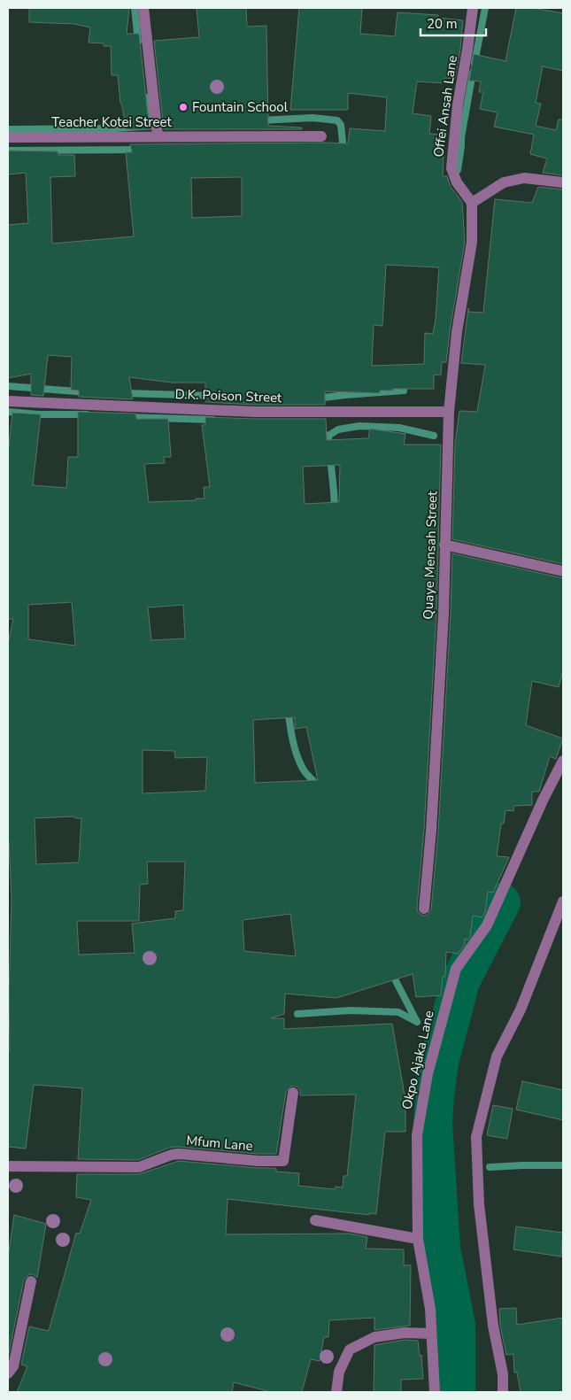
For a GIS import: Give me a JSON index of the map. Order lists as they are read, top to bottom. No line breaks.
{"streets":{"street":["Offei Ansah Lane","Teacher Kotei Street","D.K. Poison Street","Quaye Mensah Street","Okpo Ajaka Lane","Mfum Lane"]},"crossings":[["Offei Ansah Lane","Quaye Mensah Street"],["D.K. Poison Street","Quaye Mensah Street"]],"places":["Fountain School"],"scale_bar":"20 m"}
